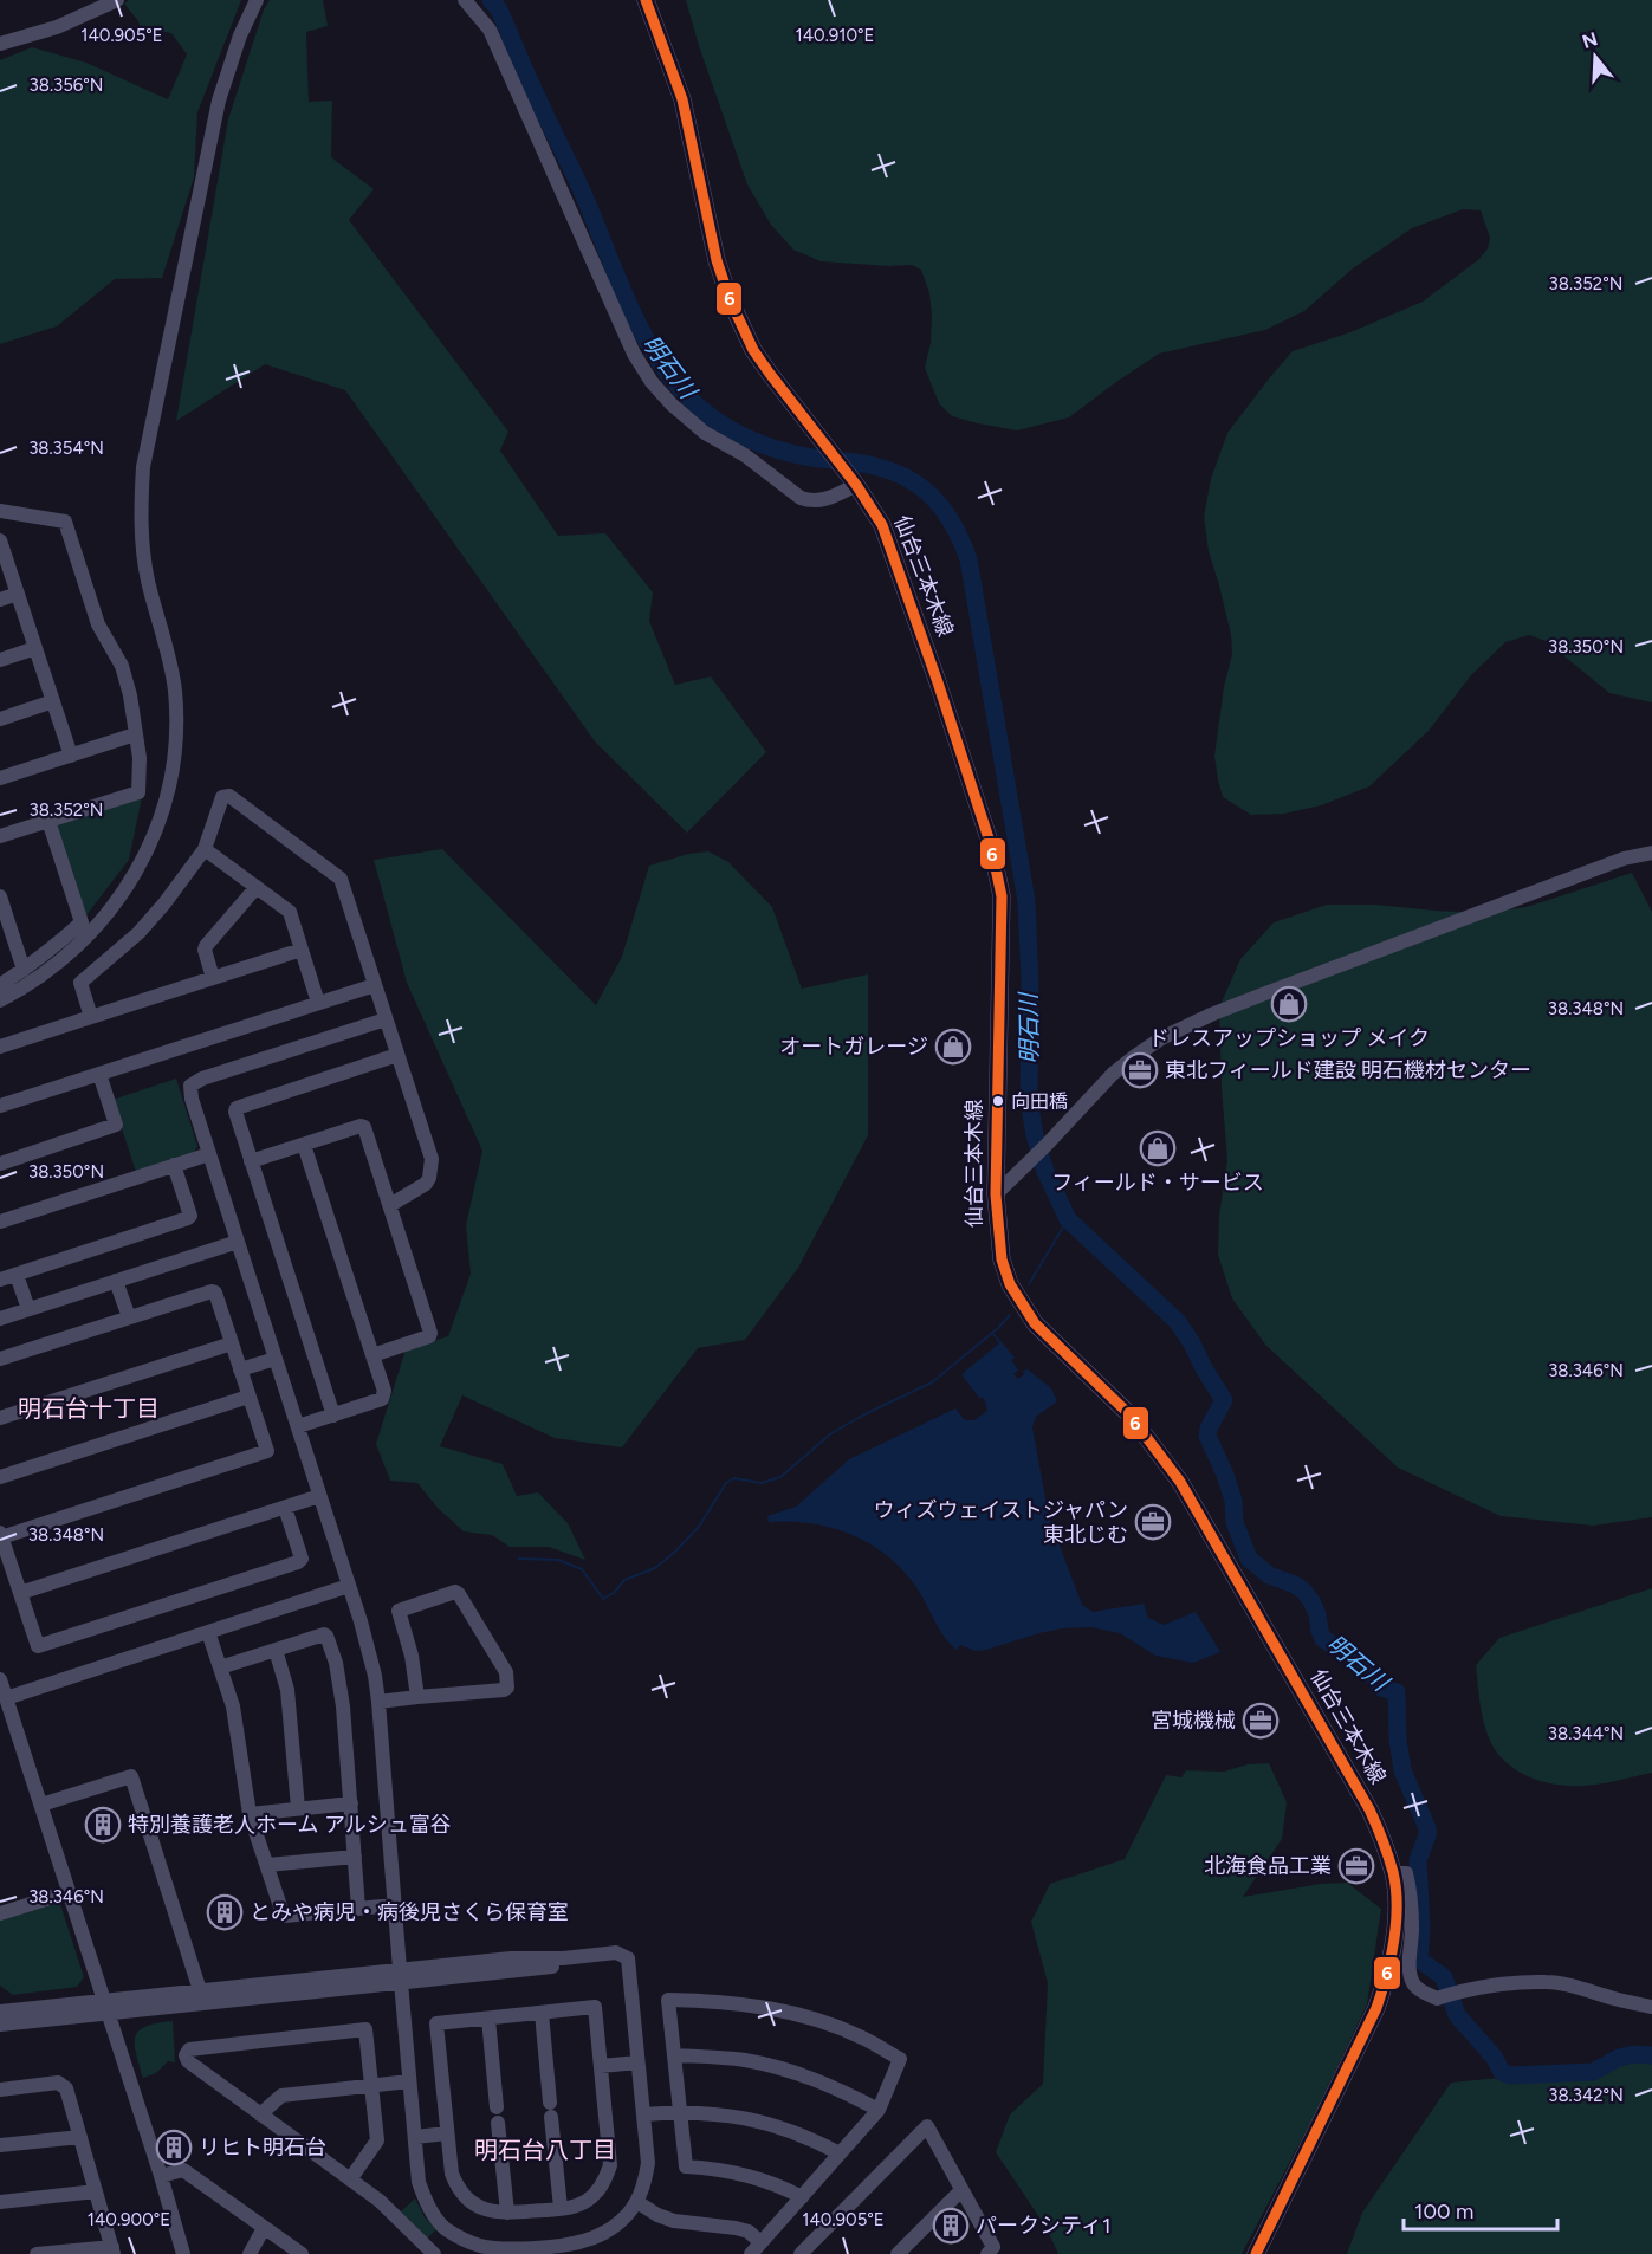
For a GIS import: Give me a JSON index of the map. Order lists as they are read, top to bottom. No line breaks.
{"streets":{"main road":["仙台三本木線"]},"districts":["明石台十丁目","明石台八丁目"],"water":["明石川"],"places":{"shop":["ドレスアップショップ メイク","オートガレージ","フィールド・サービス"],"office":["東北フィールド建設 明石機材センター","ウィズウェイストジャパン 東北じむ","宮城機械","北海食品工業"],"other":["向田橋"],"building":["特別養護老人ホーム アルシュ富谷","とみや病児・病後児さくら保育室","リヒト明石台","パークシティ1"]},"lines":["transit line 6"],"scale_bar":"100 m","north":"top","coordinates":["140.905°E","140.910°E","38.356°N","38.352°N","38.354°N","38.350°N","38.348°N","38.346°N","38.344°N","38.342°N","140.900°E"]}
